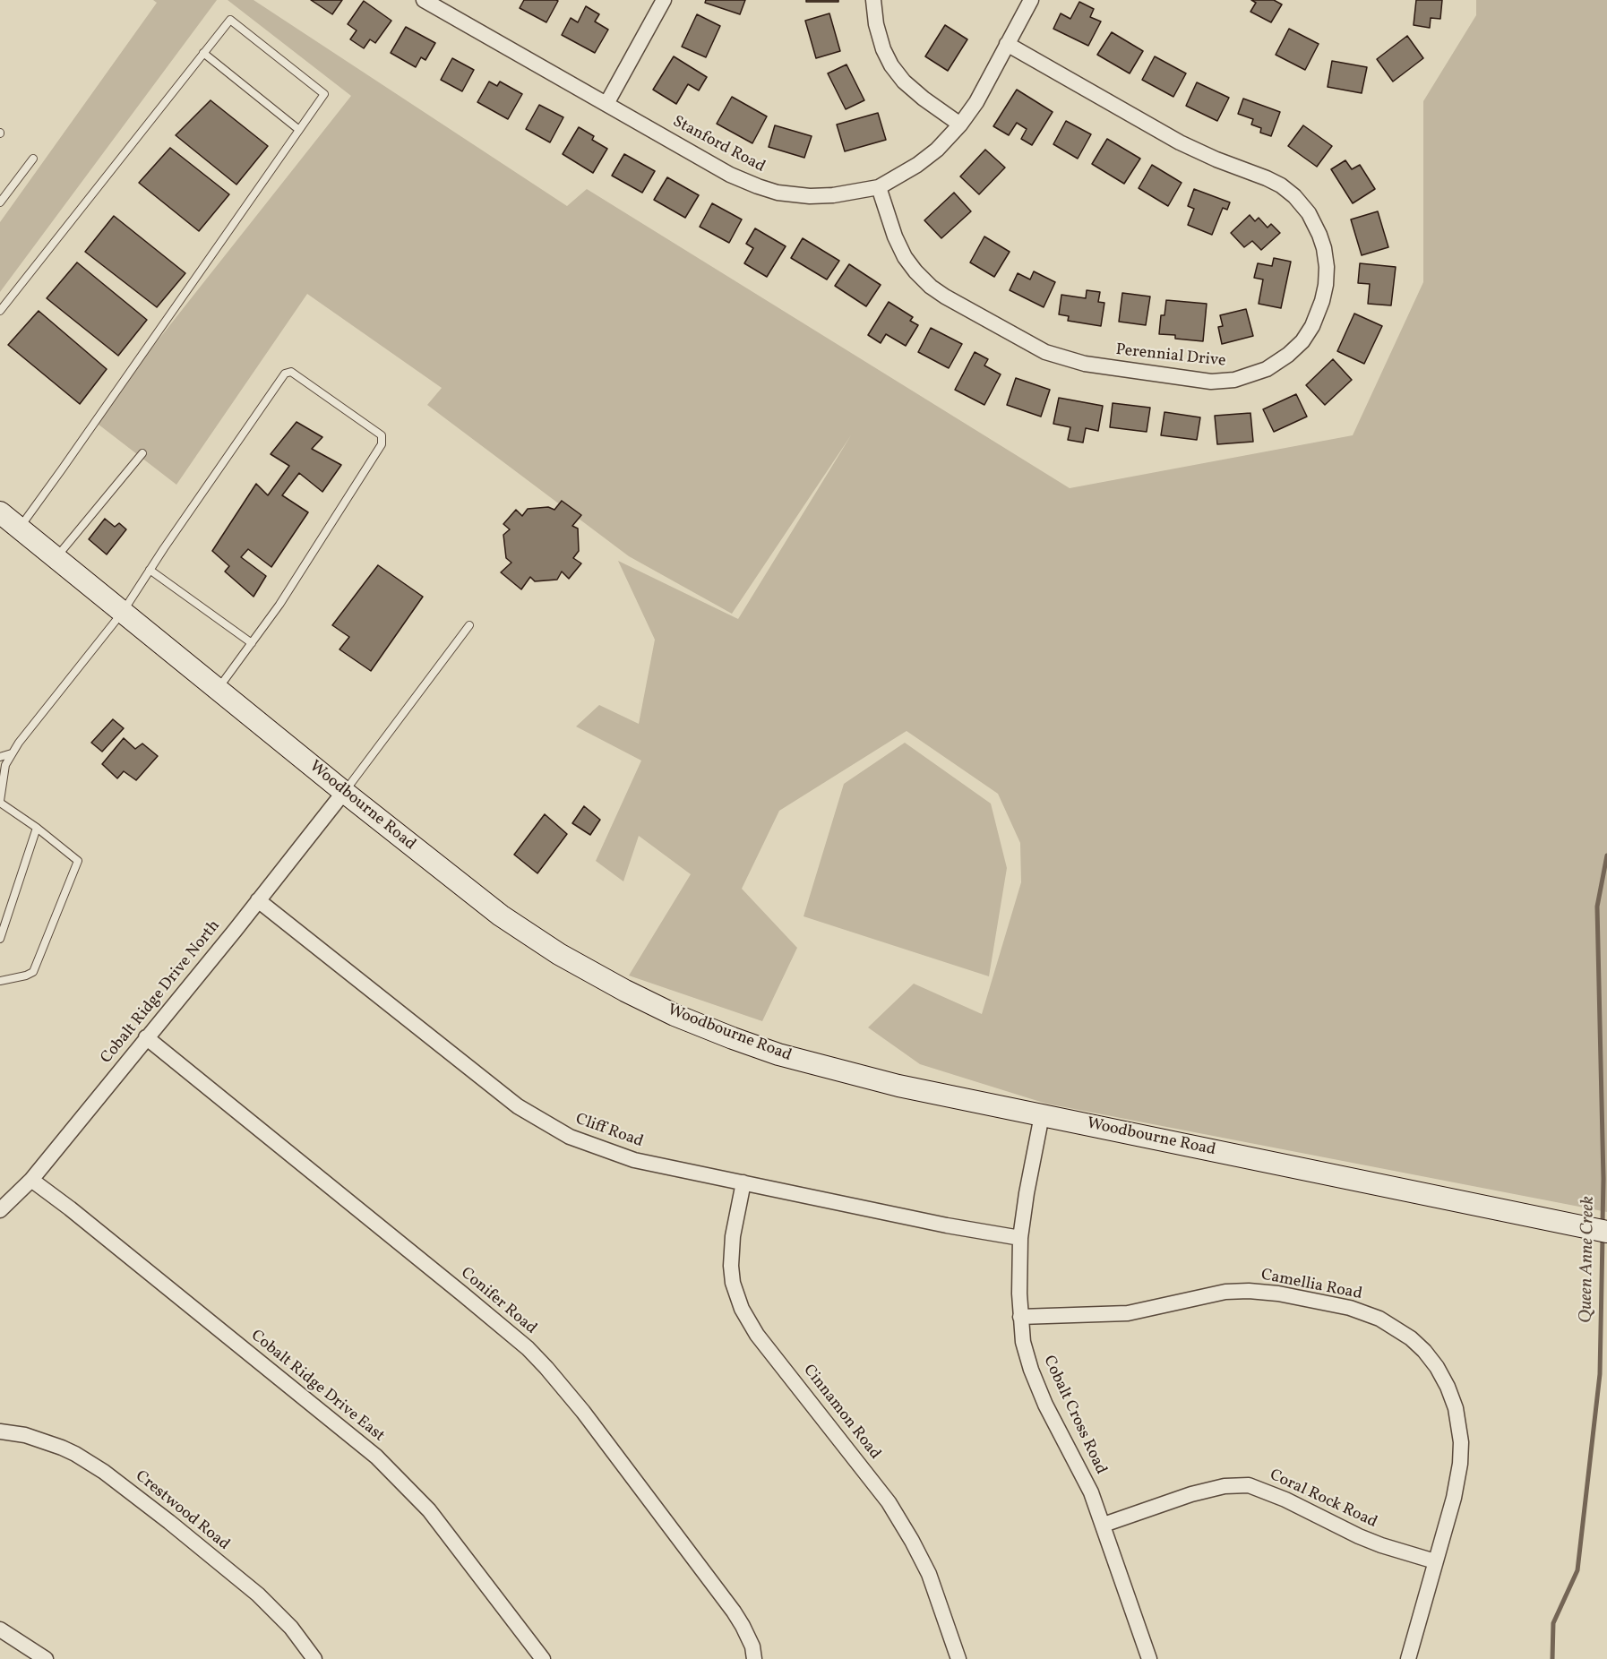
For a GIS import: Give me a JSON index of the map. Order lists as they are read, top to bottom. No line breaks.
{"streets":{"main road":["Woodbourne Road"],"street":["Stanford Road","Perennial Drive","Cobalt Ridge Drive North","Cliff Road","Camellia Road","Conifer Road","Cobalt Ridge Drive East","Cinnamon Road","Cobalt Cross Road","Coral Rock Road","Crestwood Road"]},"crossings":[["Stanford Road","Perennial Drive"],["Woodbourne Road","Cobalt Ridge Drive North"],["Woodbourne Road","Cobalt Cross Road"],["Cobalt Ridge Drive North","Cliff Road"],["Cobalt Ridge Drive North","Conifer Road"],["Cobalt Ridge Drive North","Cobalt Ridge Drive East"],["Cliff Road","Cinnamon Road"],["Cliff Road","Cobalt Cross Road"],["Camellia Road","Cobalt Cross Road"],["Camellia Road","Coral Rock Road"],["Cobalt Cross Road","Coral Rock Road"]],"water":["Queen Anne Creek"]}
